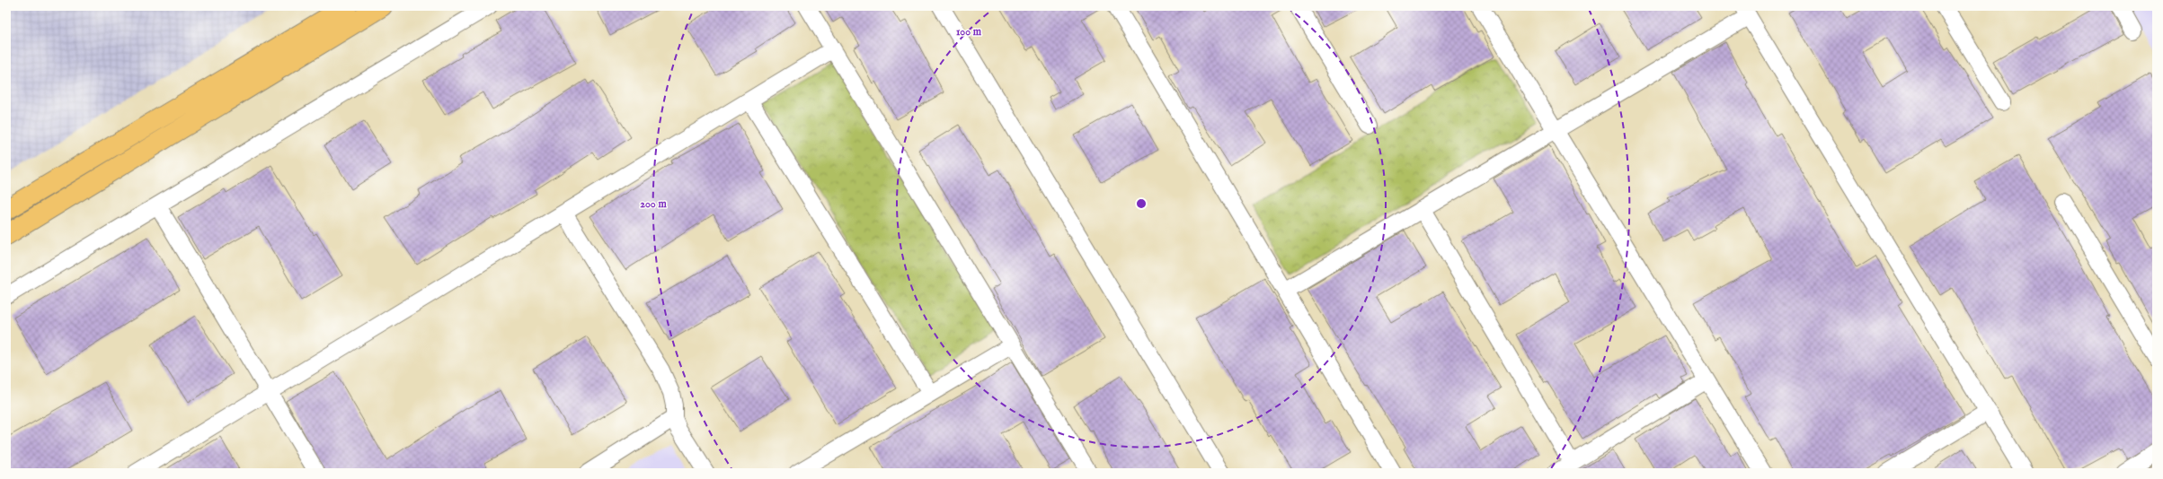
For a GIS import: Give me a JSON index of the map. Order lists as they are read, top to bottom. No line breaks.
{"rings":["100 m","200 m"]}
